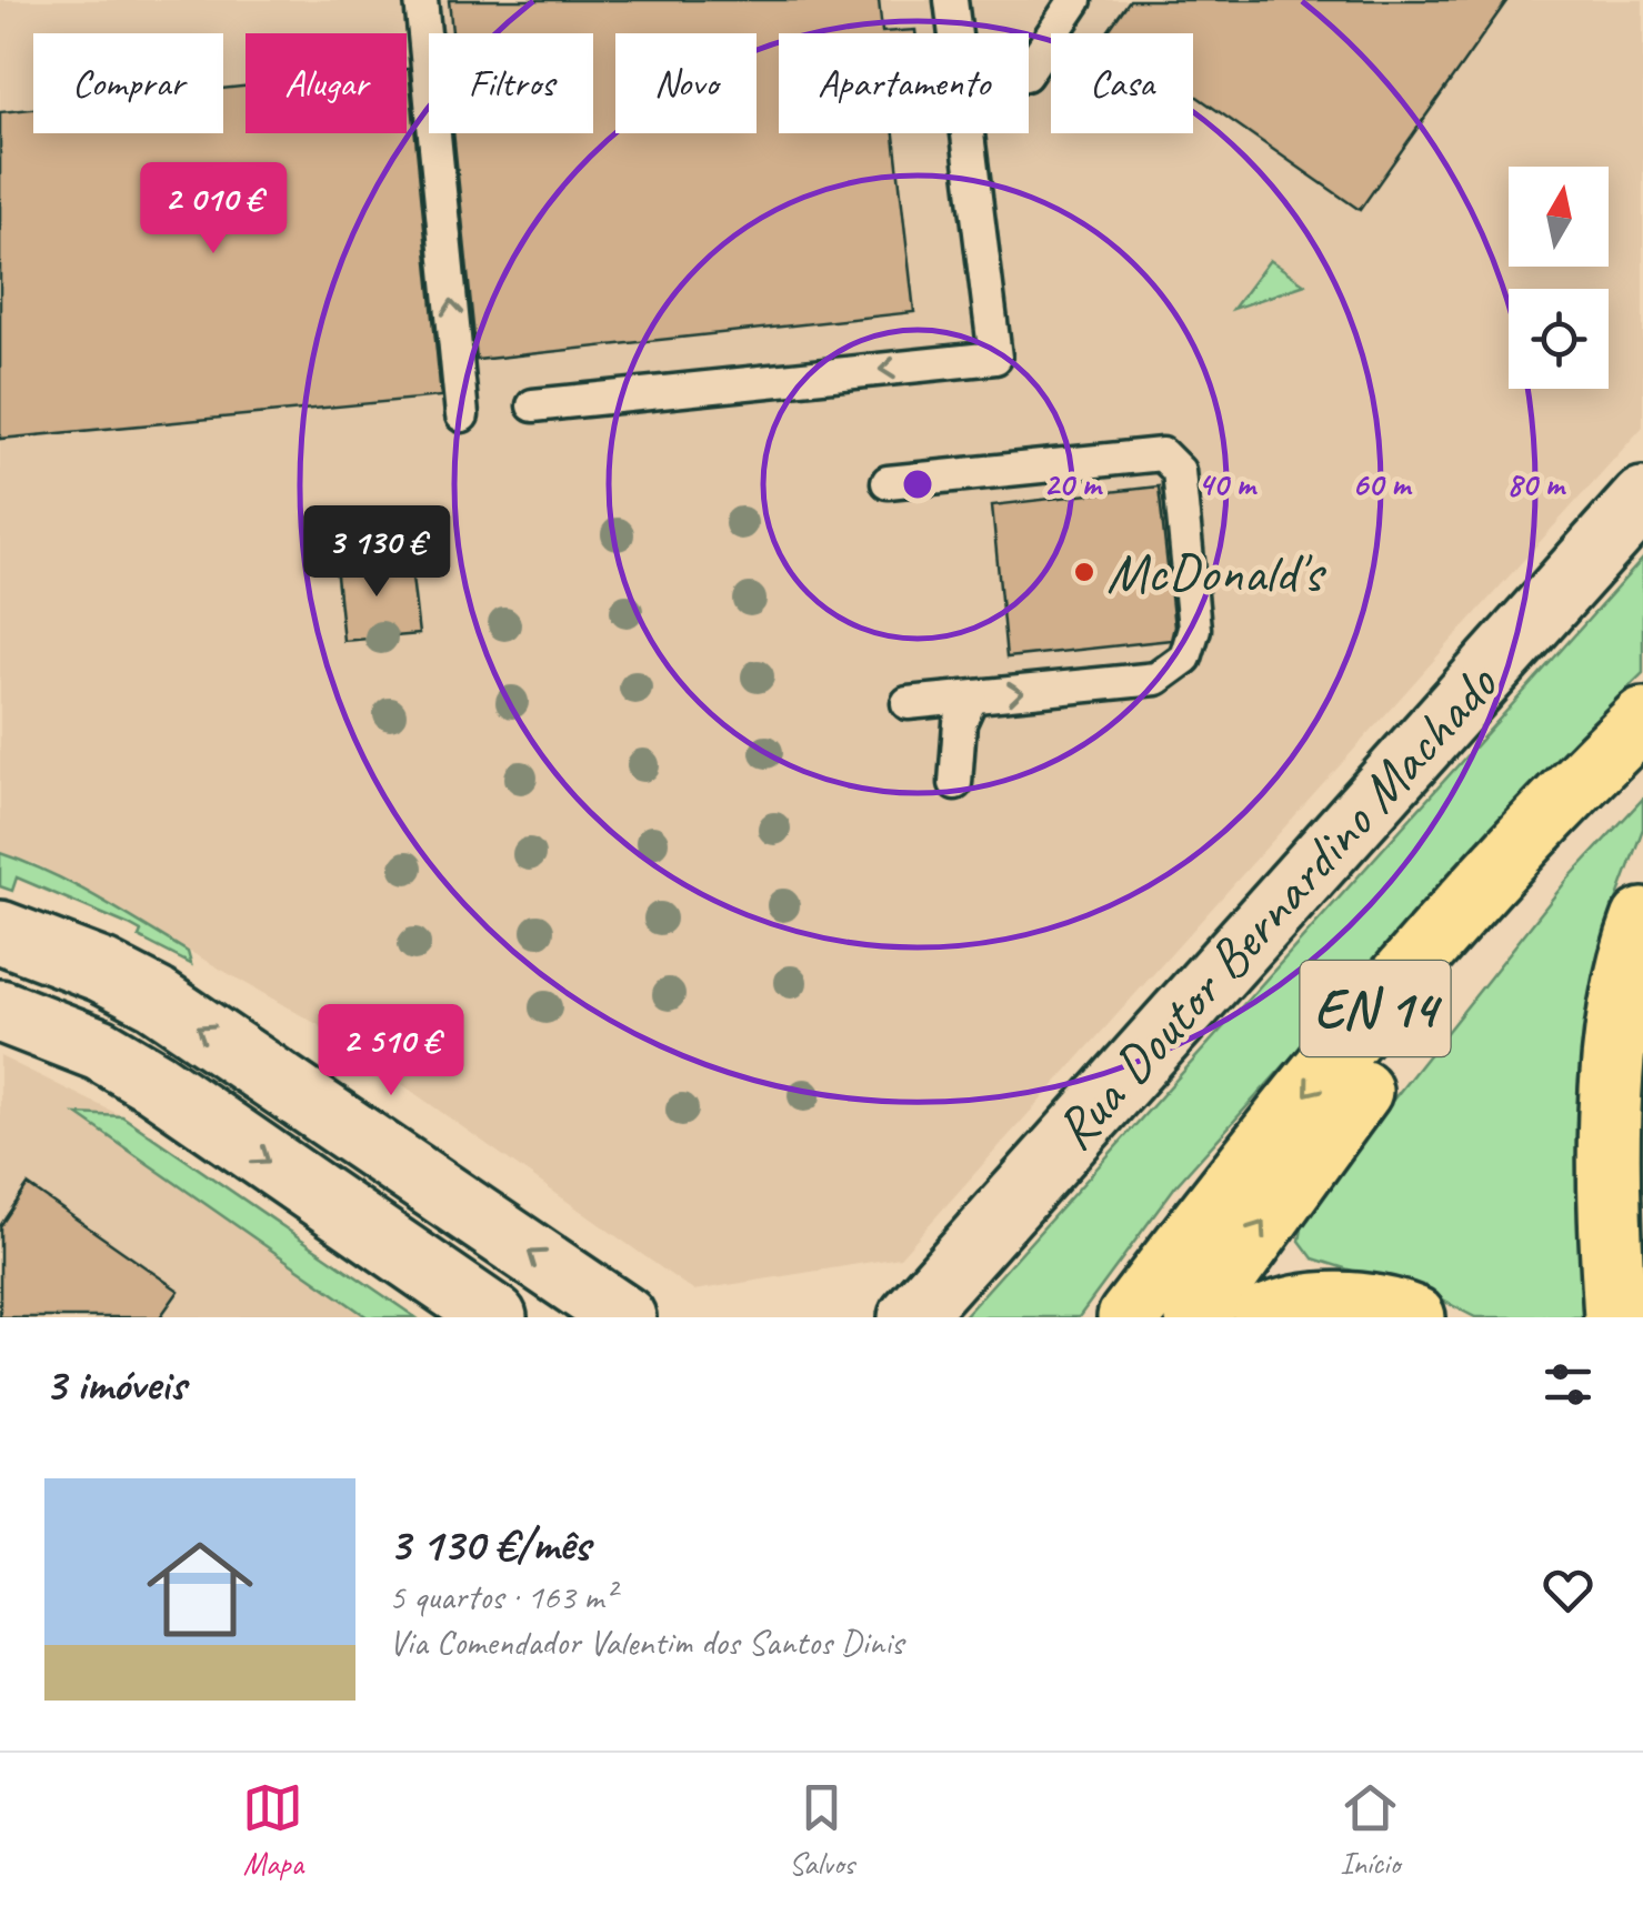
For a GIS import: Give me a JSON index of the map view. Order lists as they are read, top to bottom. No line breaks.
{"streets":{"main road":["Rua Doutor Bernardino Machado","EN 14"]},"places":["McDonald's"],"north":"top","page":{"chip":["Comprar","Alugar","Filtros","Novo","Apartamento","Casa"],"price":["2 010 €","3 130 €","2 510 €"],"heading":"3 imóveis","list":[{"name":"3 130 €/mês","note":"5 quartos · 163 m² · Via Comendador Valentim dos Santos Dinis"}],"tabs":["Mapa","Salvos","Início"]},"rings":["20 m","40 m","60 m","80 m"]}
